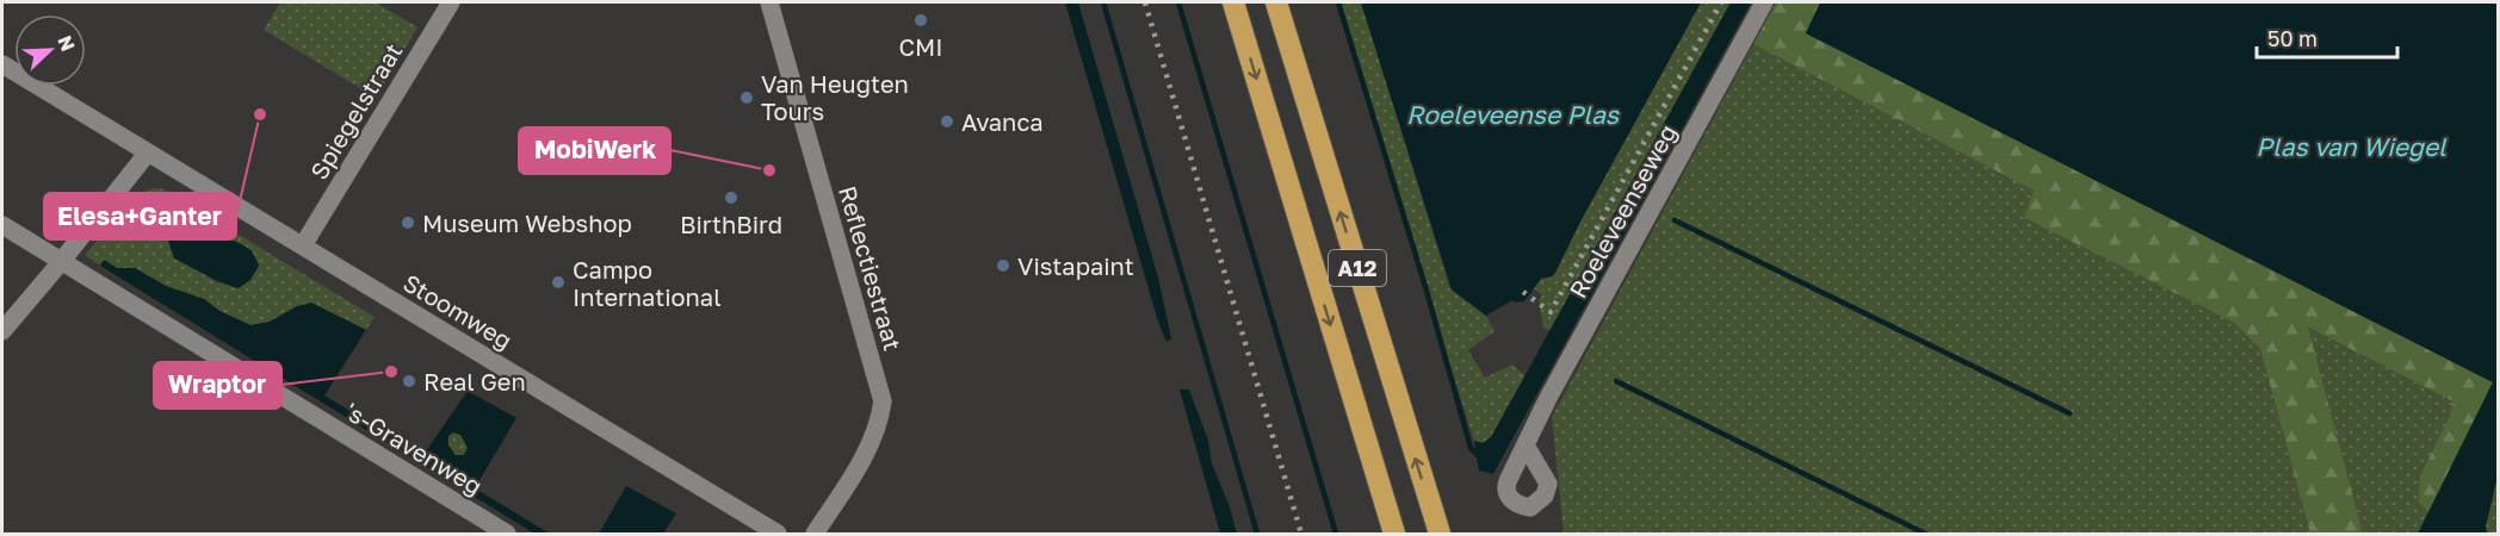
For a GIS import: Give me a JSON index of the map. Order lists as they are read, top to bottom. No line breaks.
{"streets":{"highway":["A12"],"street":["Spiegelstraat","Roeleveenseweg","Reflectiestraat","Stoomweg","'s-Gravenweg"]},"crossings":[["Spiegelstraat","Stoomweg"]],"water":["Roeleveense Plas","Plas van Wiegel"],"places":["CMI","Van Heugten Tours","Elesa+Ganter","Avanca","MobiWerk","BirthBird","Museum Webshop","Vistapaint","Campo International","Wraptor","Real Gen"],"scale_bar":"50 m","north":"top right"}
